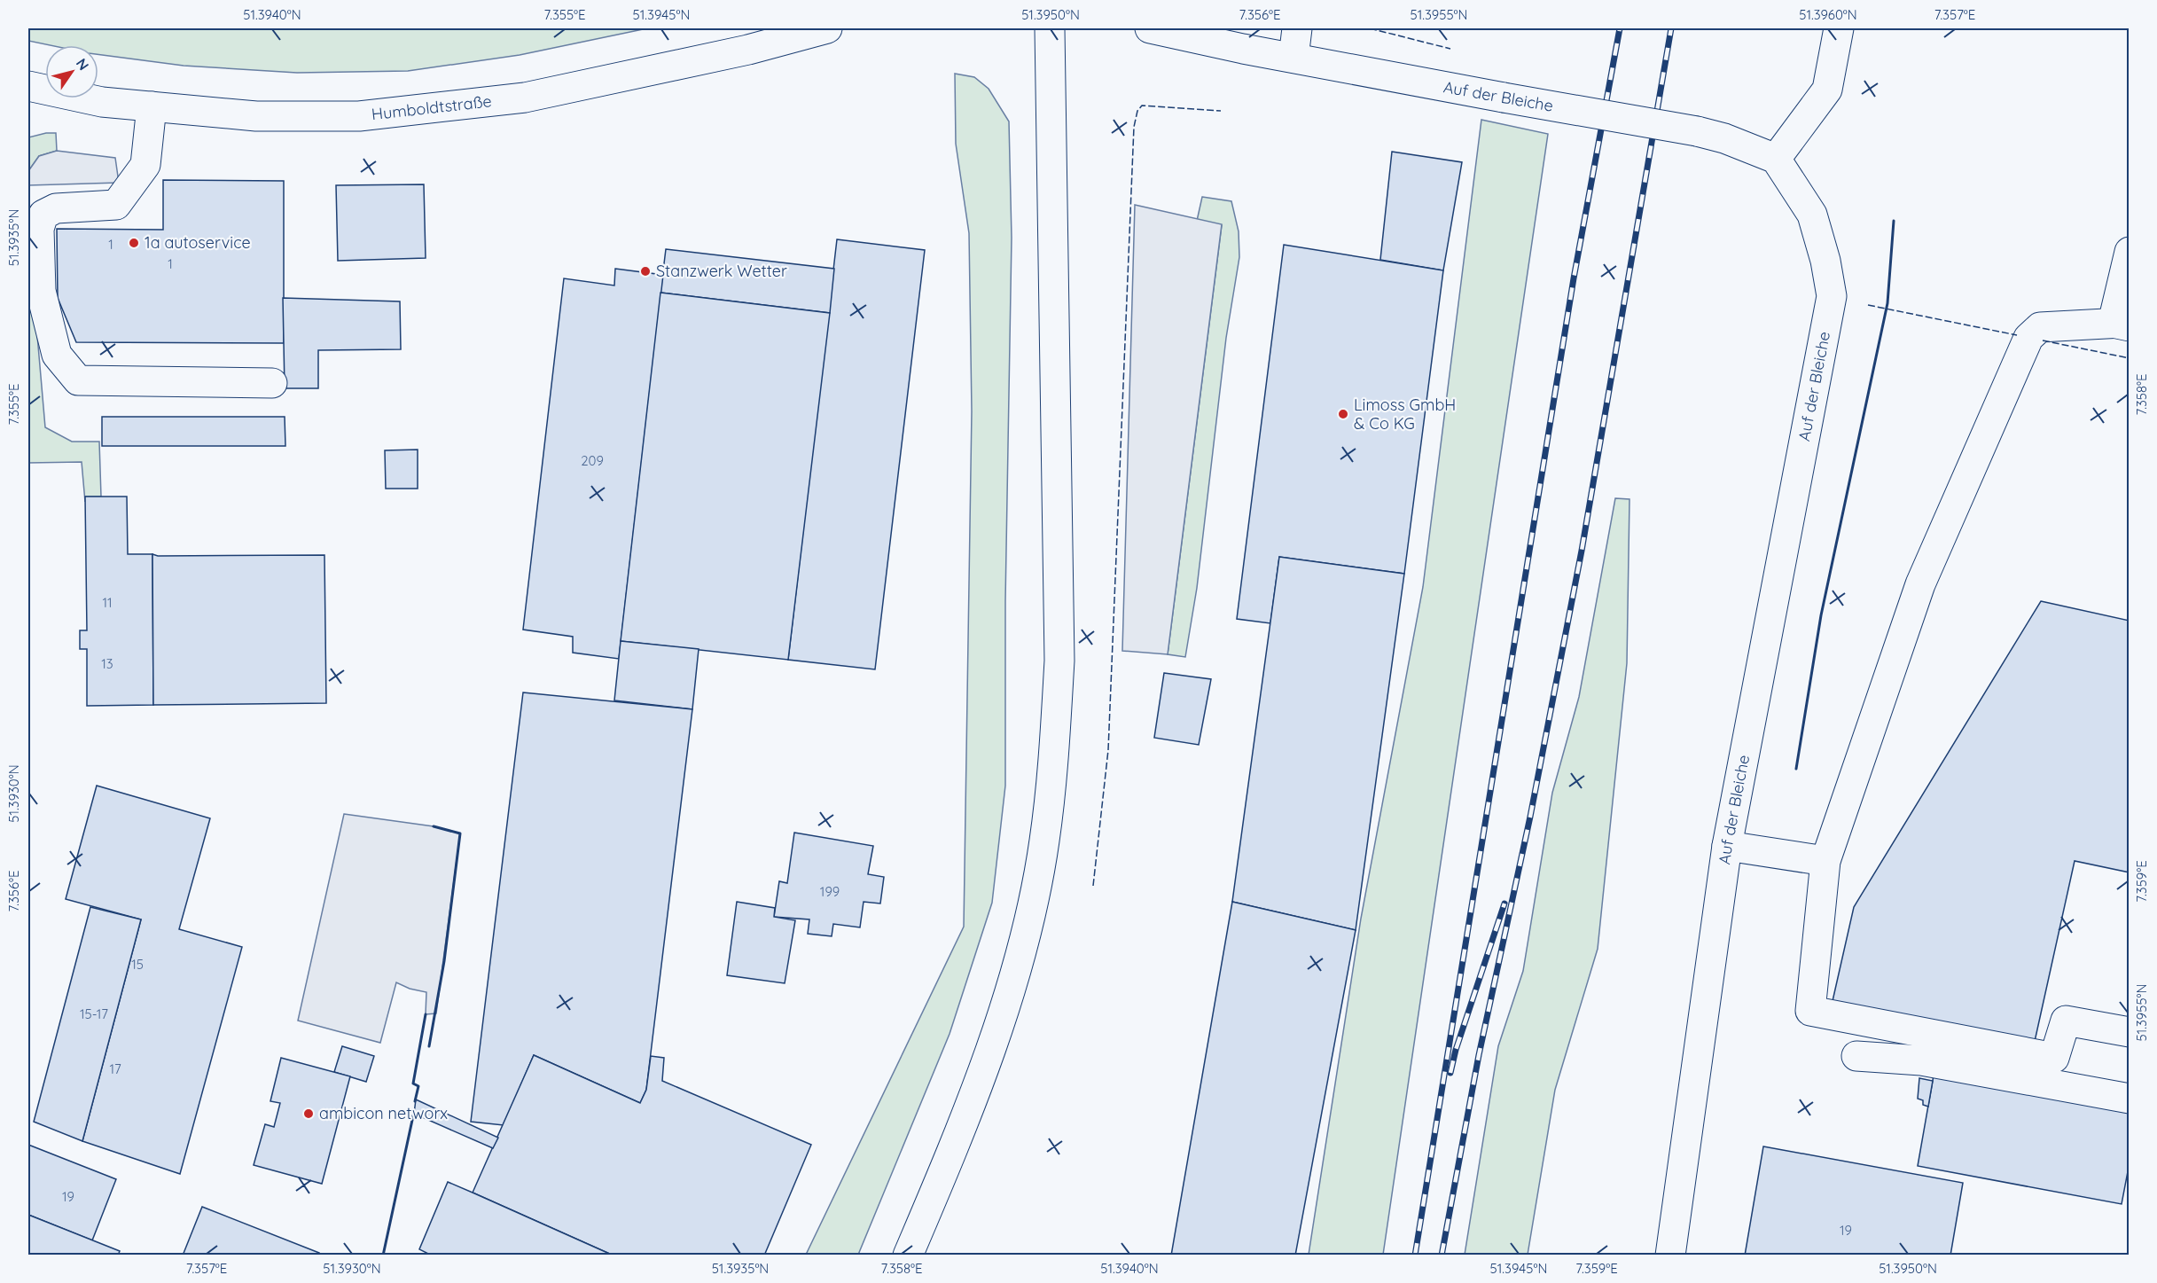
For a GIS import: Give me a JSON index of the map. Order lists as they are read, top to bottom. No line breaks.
{"streets":{"street":["Auf der Bleiche","Humboldtstraße"]},"places":["1a autoservice","Stanzwerk Wetter","Limoss GmbH & Co KG","ambicon networx"],"house_numbers":["1","1","209","11","13","199","15","15-17","17","19","19"],"north":"top right","coordinates":["51.3940°N","7.355°E","51.3945°N","51.3950°N","7.356°E","51.3955°N","51.3960°N","7.357°E","51.3935°N","7.358°E","51.3930°N","7.359°E"]}
